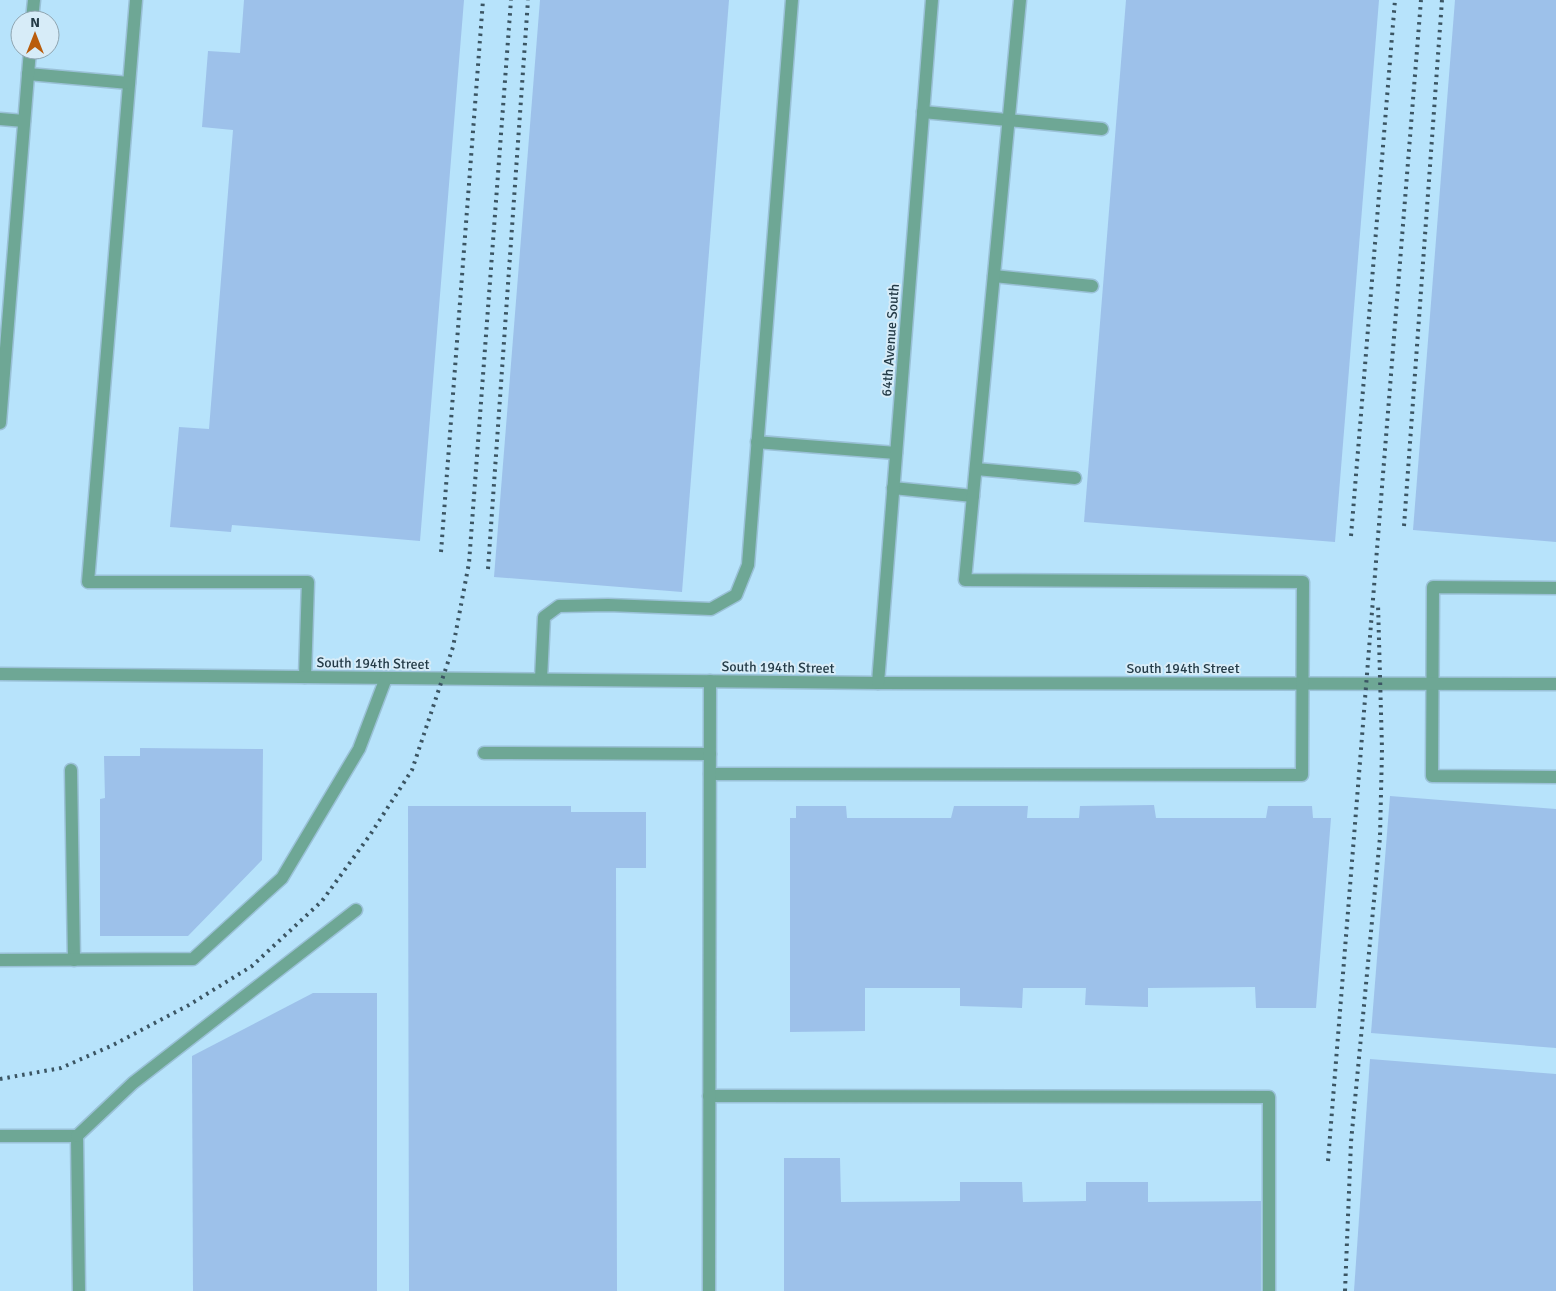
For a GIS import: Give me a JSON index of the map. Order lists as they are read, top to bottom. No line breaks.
{"streets":{"street":["64th Avenue South","South 194th Street"]},"crossings":[["64th Avenue South","South 194th Street"]],"north":"top"}
